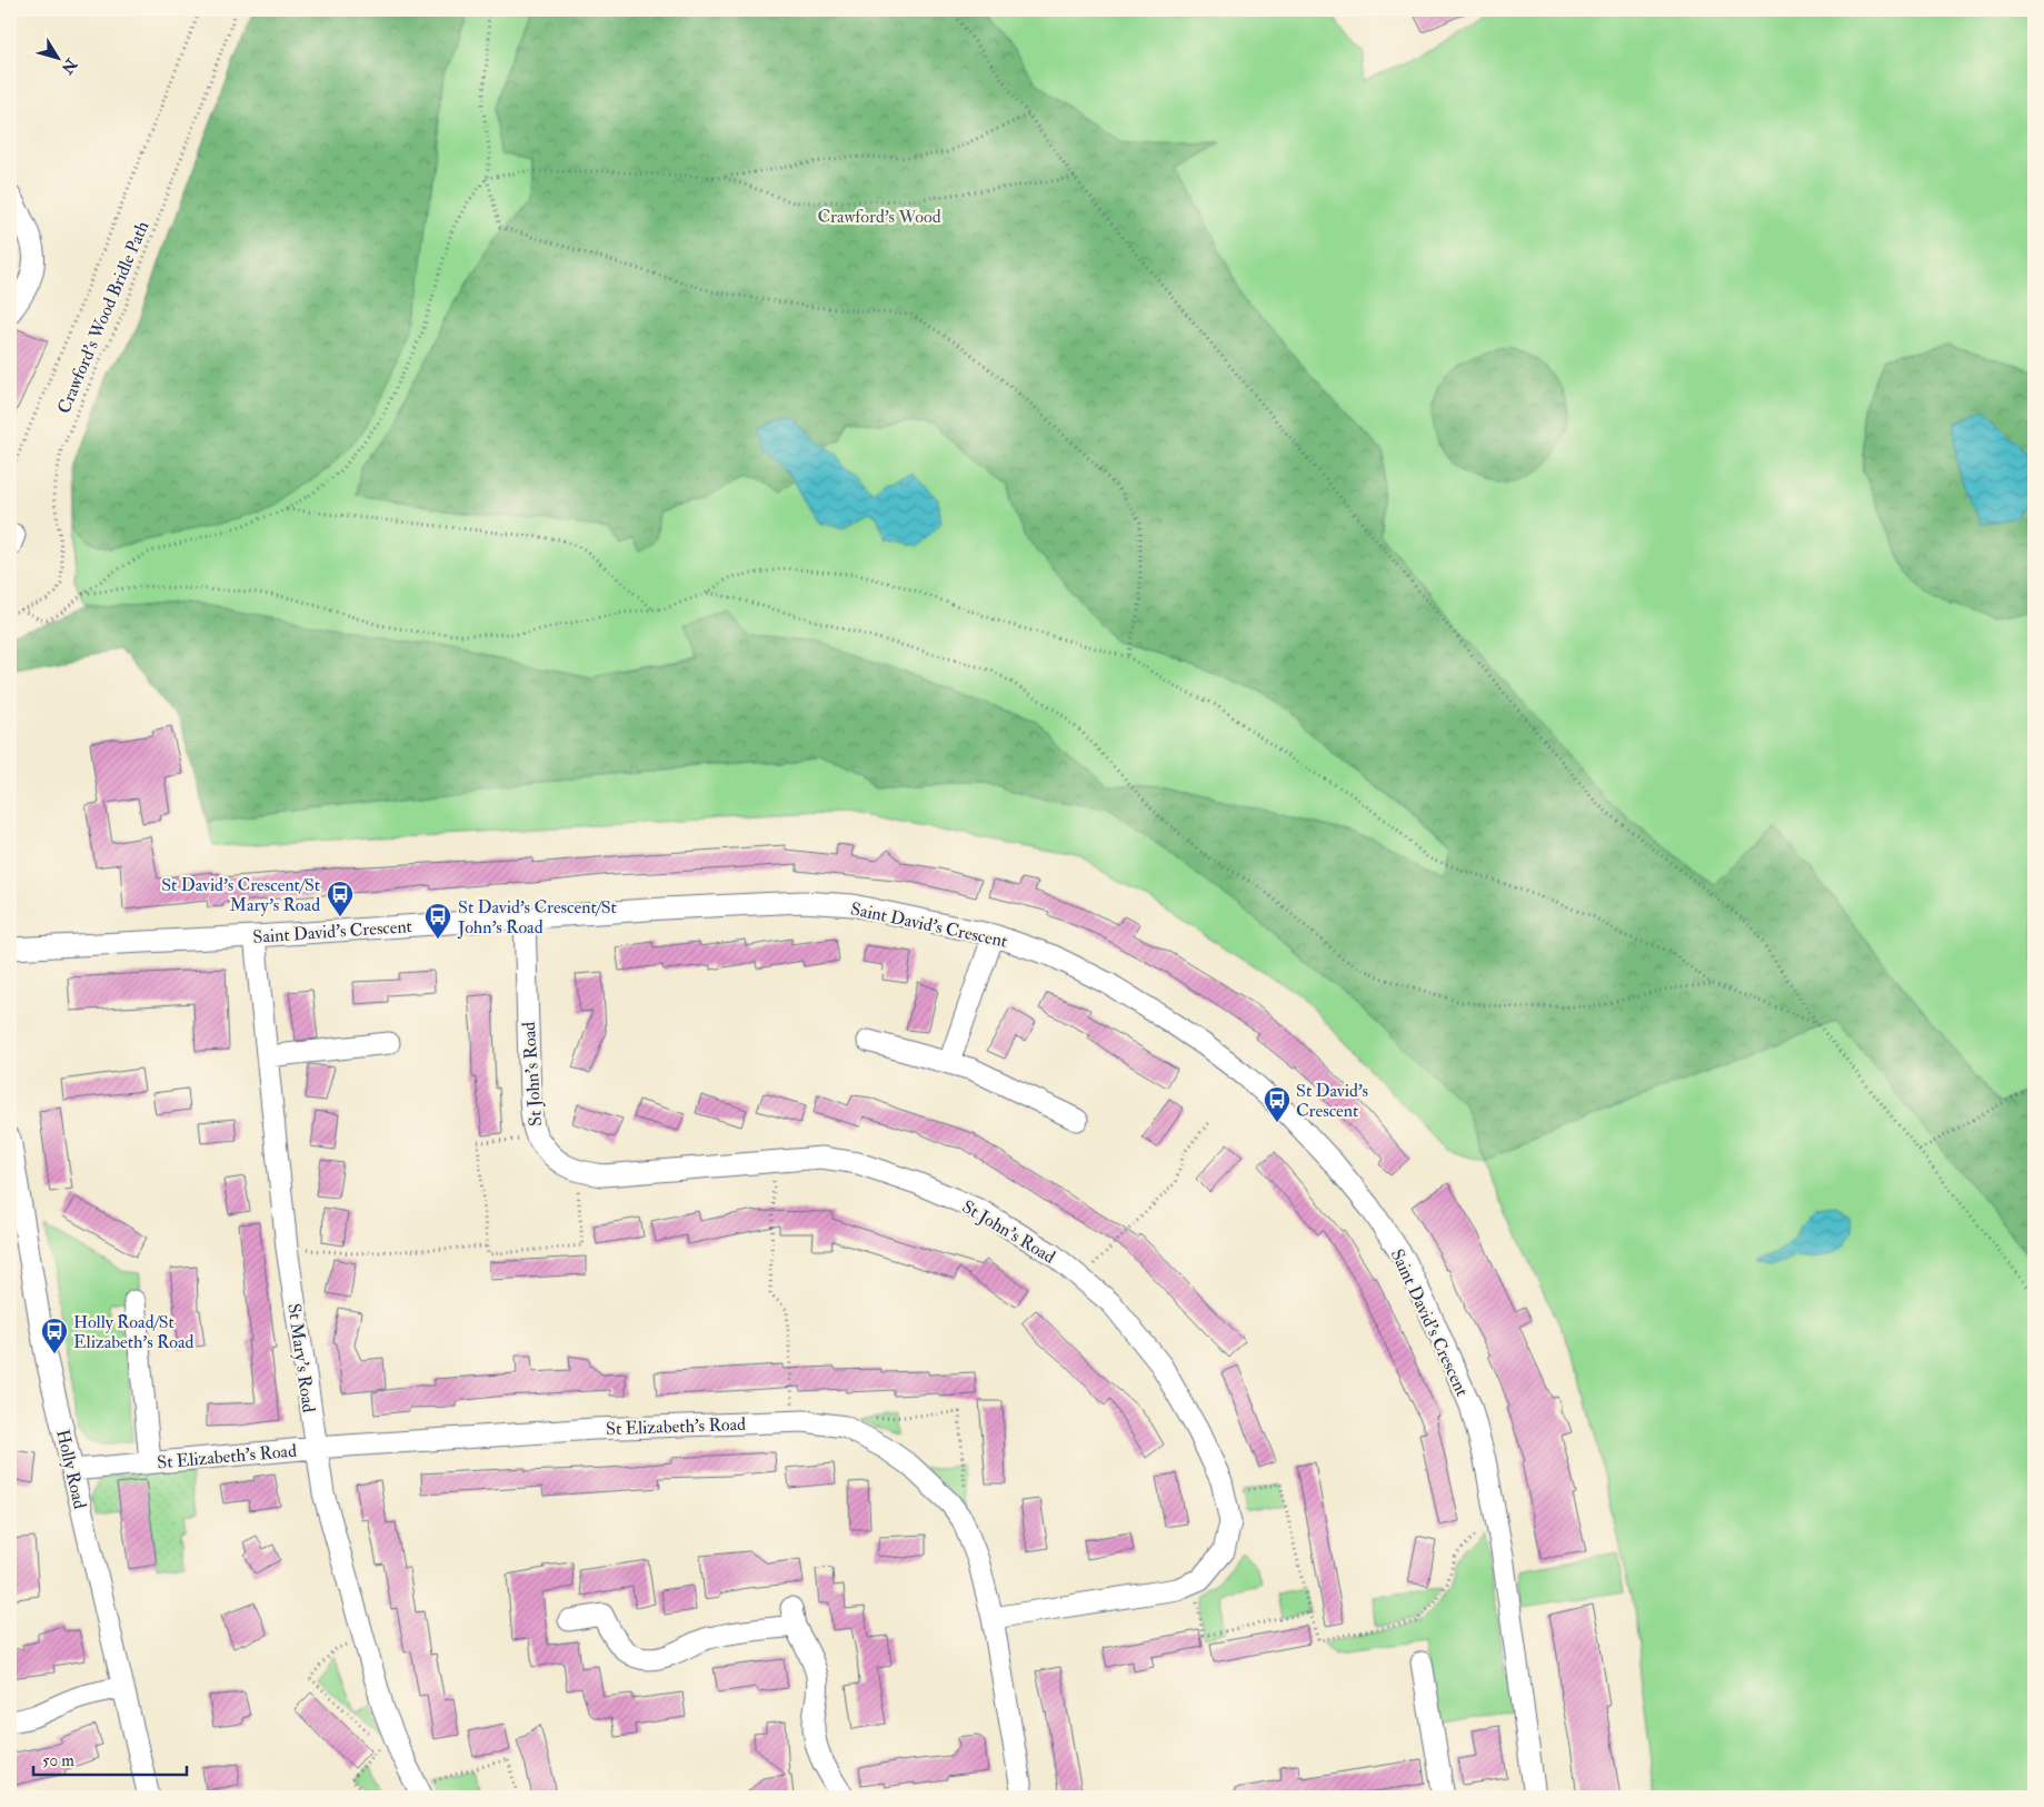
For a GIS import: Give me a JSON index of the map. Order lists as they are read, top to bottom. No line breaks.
{"streets":{"street":["Saint David's Crescent","St John's Road","St Mary's Road","St Elizabeth's Road","Holly Road"],"path":["Crawford's Wood Bridle Path"]},"crossings":[["Saint David's Crescent","St John's Road"],["Saint David's Crescent","St Mary's Road"],["St John's Road","St Elizabeth's Road"],["St Mary's Road","St Elizabeth's Road"],["St Elizabeth's Road","Holly Road"]],"parks":["Crawford's Wood"],"places":{"bus stop":["St David's Crescent/St Mary's Road","St David's Crescent/St John's Road","St David's Crescent","Holly Road/St Elizabeth's Road"]},"scale_bar":"50 m","north":"bottom right"}
